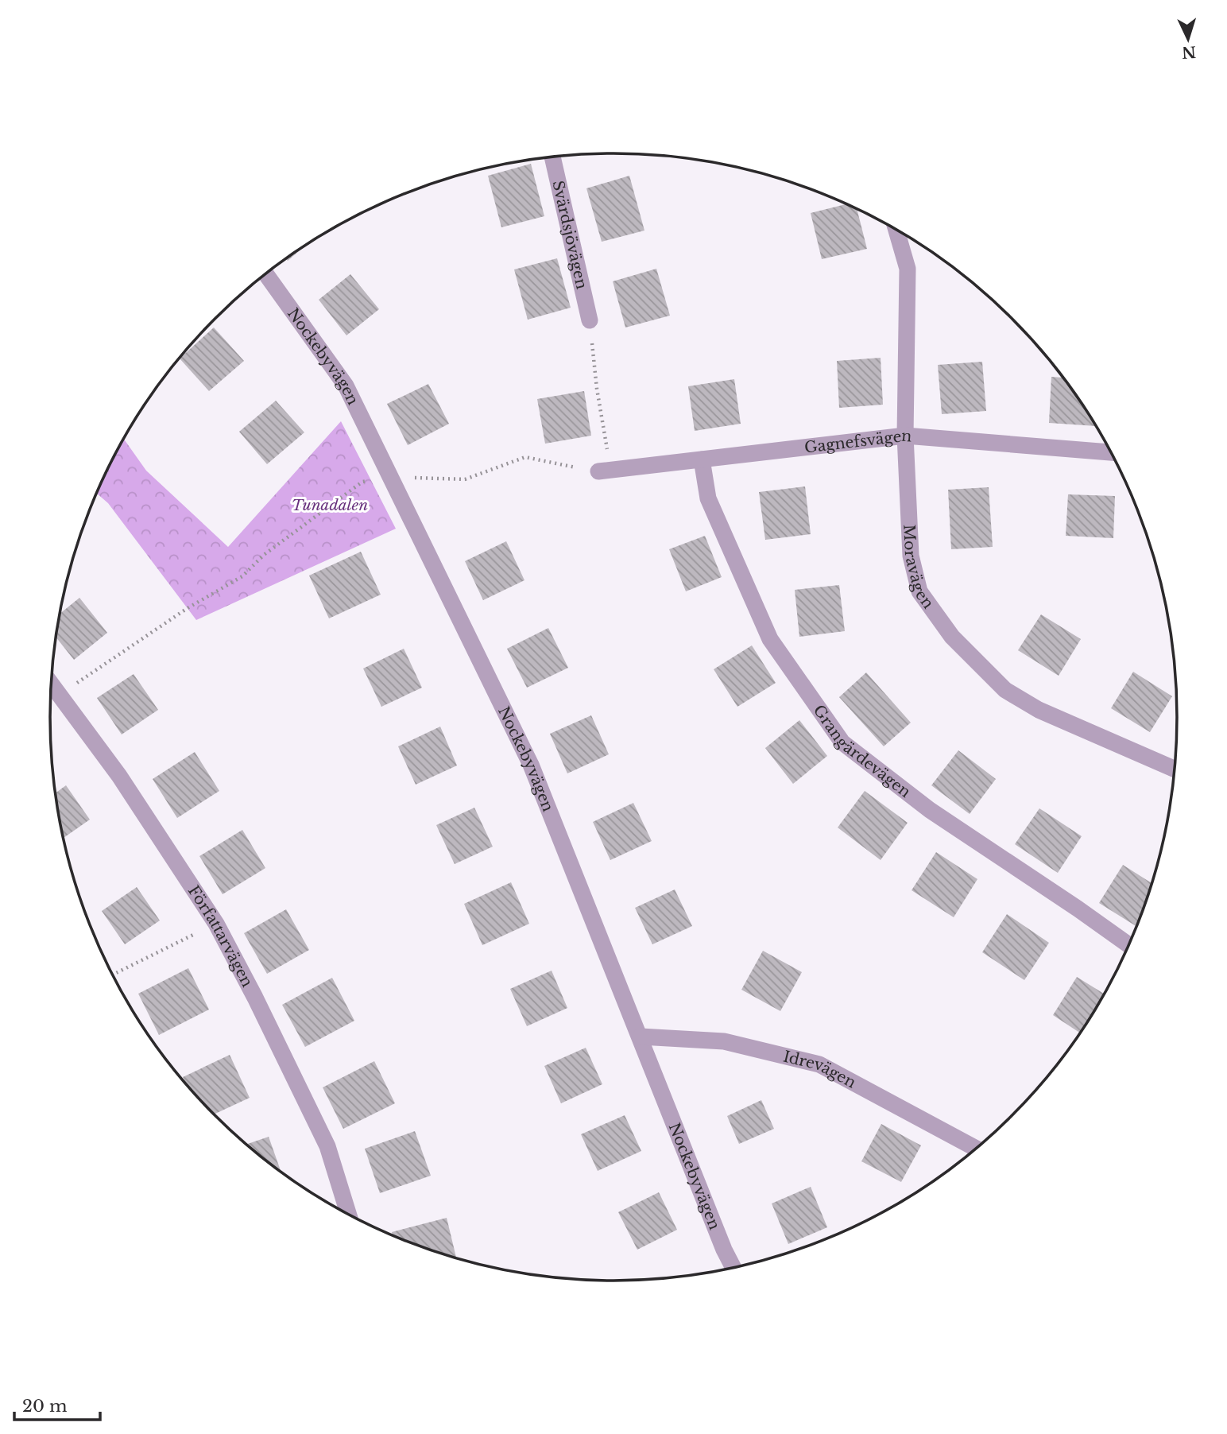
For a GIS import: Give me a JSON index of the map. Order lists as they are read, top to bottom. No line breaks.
{"streets":{"street":["Svärdsjövägen","Nockebyvägen","Gagnefsvägen","Moravägen","Grangärdevägen","Författarvägen","Idrevägen"]},"crossings":[["Nockebyvägen","Idrevägen"],["Gagnefsvägen","Moravägen"],["Gagnefsvägen","Grangärdevägen"]],"parks":["Tunadalen"],"scale_bar":"20 m","north":"bottom"}
